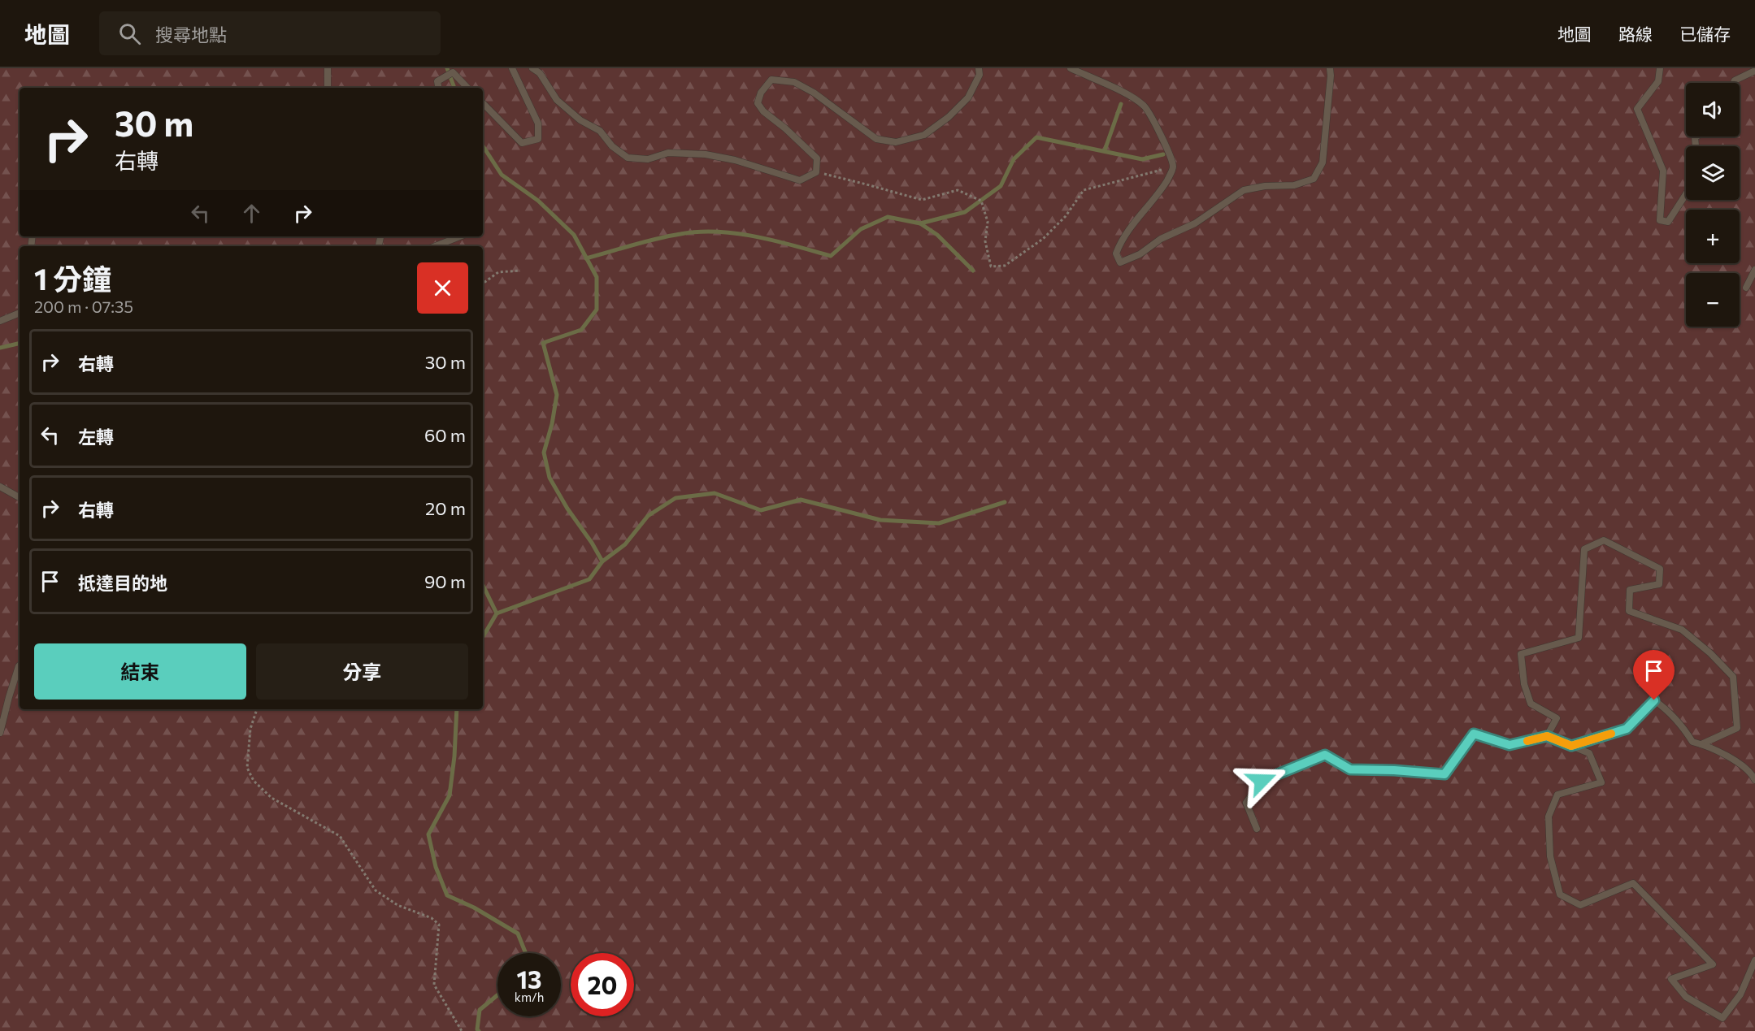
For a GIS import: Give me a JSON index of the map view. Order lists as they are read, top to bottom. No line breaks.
{"page":{"header":"地圖","search":"搜尋地點","nav":["地圖","路線","已儲存"],"map_buttons":["+","−"],"turn":["30 m","右轉"],"heading":["1 分鐘","200 m · 07:35"],"list":[{"name":"右轉","value":"30 m"},{"name":"左轉","value":"60 m"},{"name":"右轉","value":"20 m"},{"name":"抵達目的地","value":"90 m"}],"buttons":["結束","分享"],"speed":"13 km/h","limit":"20"}}
